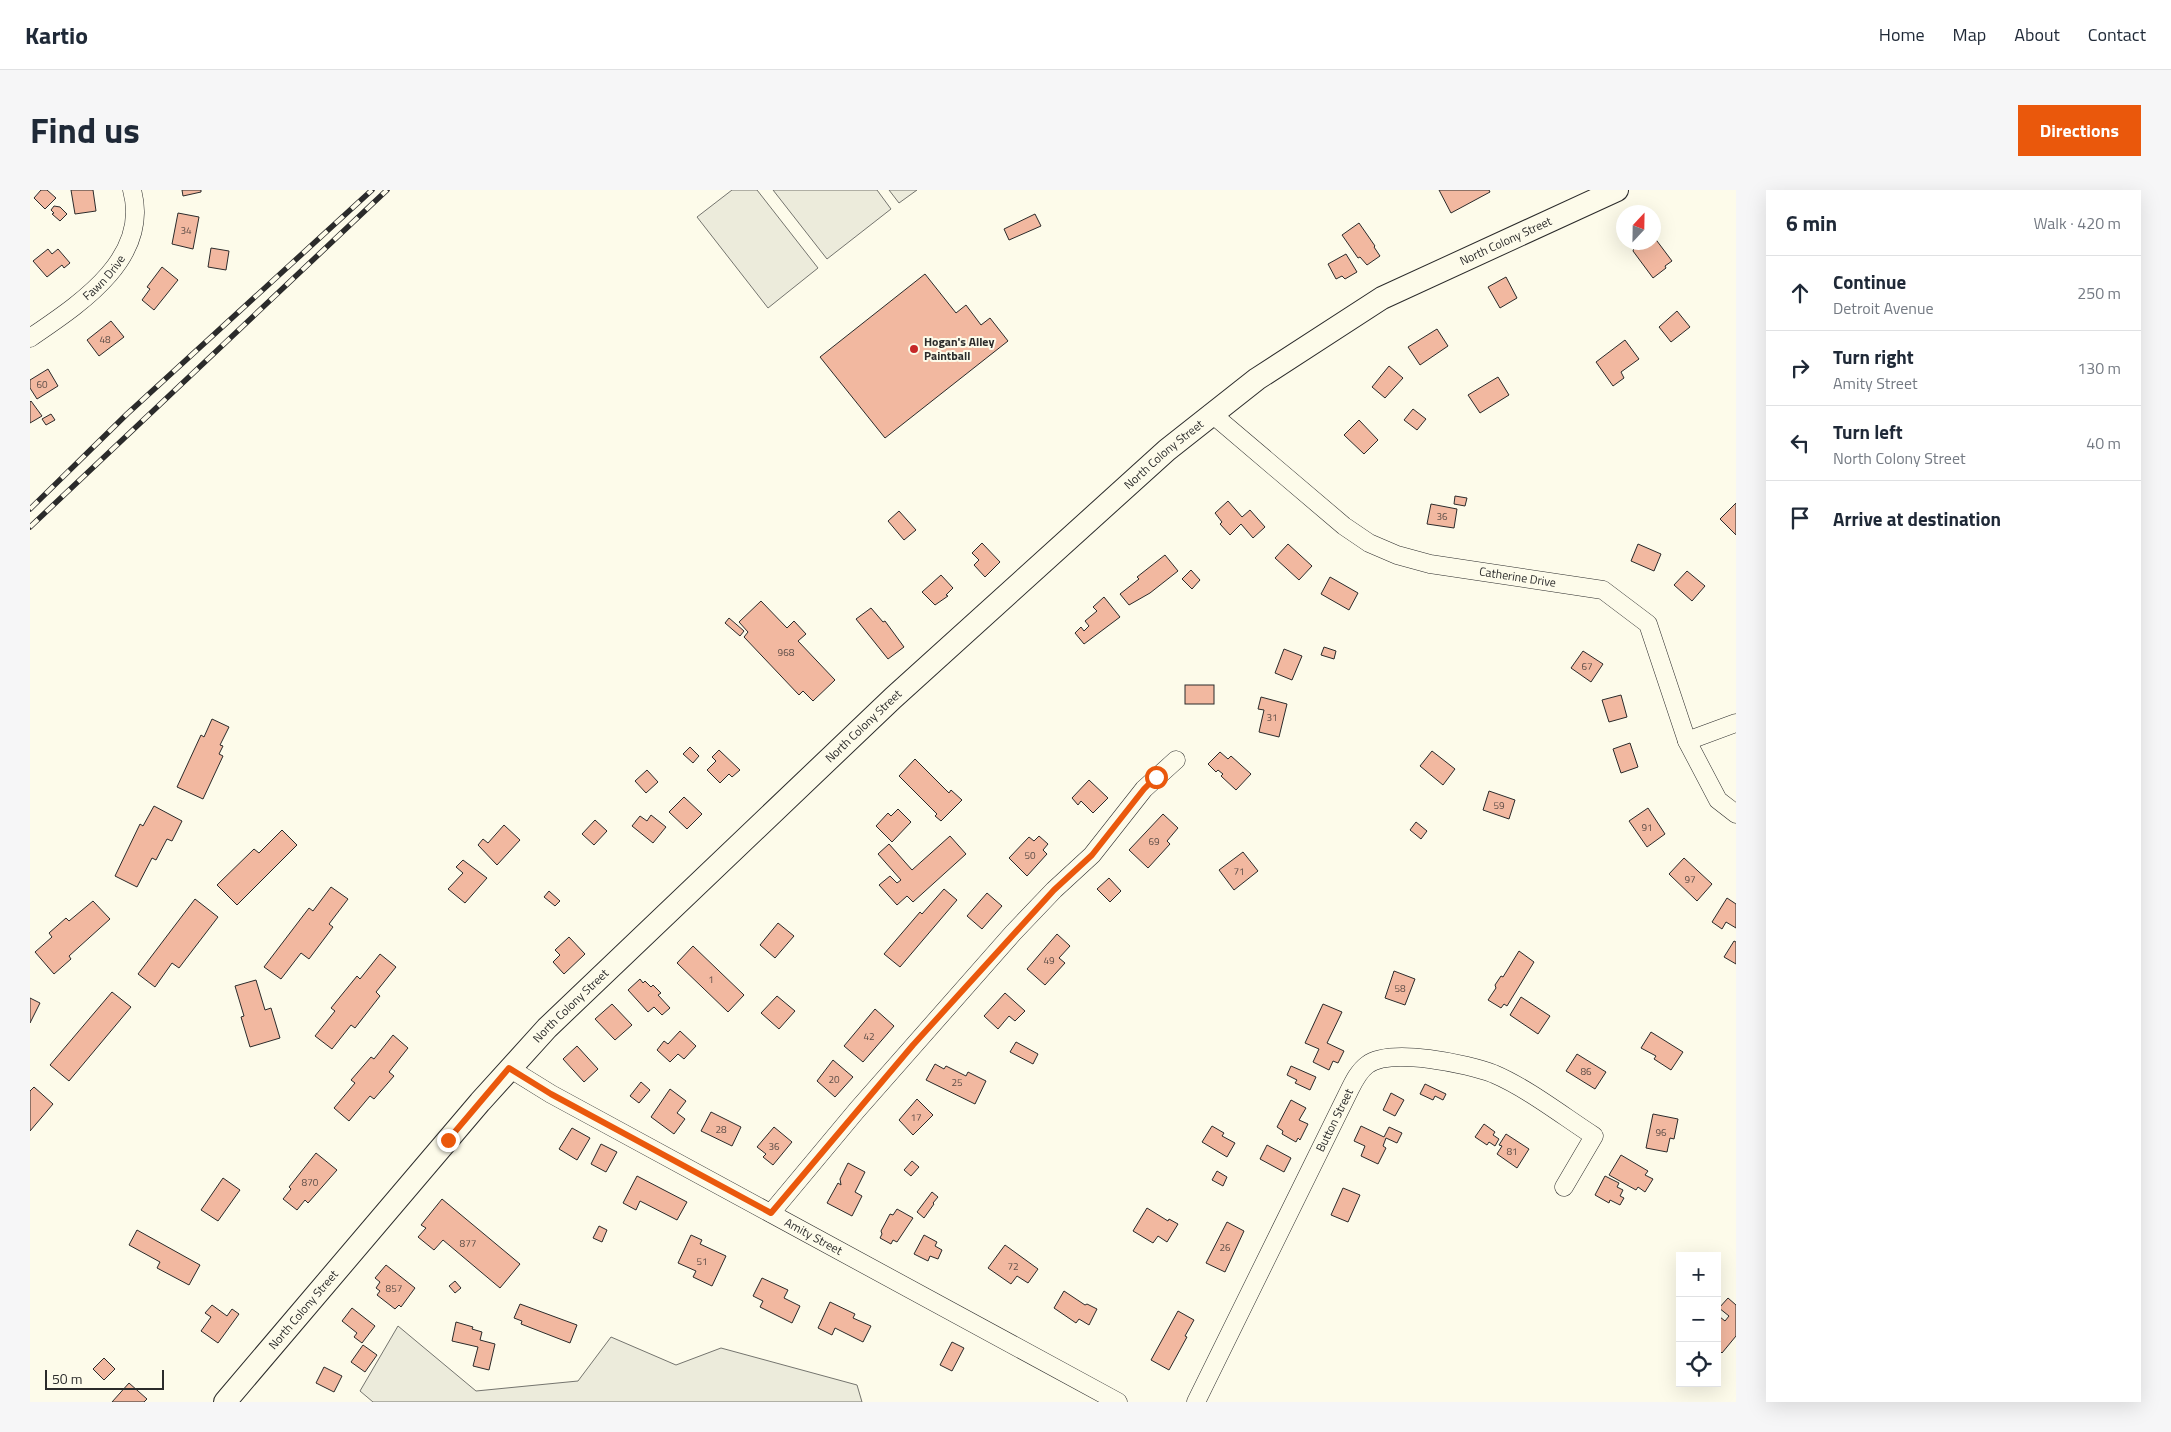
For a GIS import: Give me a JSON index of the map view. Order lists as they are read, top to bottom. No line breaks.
{"streets":{"main road":["North Colony Street"],"street":["Fawn Drive","Catherine Drive","Button Street","Amity Street"]},"crossings":[["North Colony Street","Catherine Drive"],["North Colony Street","Amity Street"]],"places":["Hogan's Alley Paintball"],"house_numbers":["34","48","60","36","968","67","31","59","91","69","50","71","97","49","1","58","42","86","20","25","17","28","96","36","81","870","877","26","51","72","857"],"scale_bar":"50 m","north":"top","page":{"header":"Kartio","nav":["Home","Map","About","Contact"],"title":"Find us","buttons":"Directions","heading":["6 min","Walk · 420 m"],"list":[["Continue","Detroit Avenue","250 m"],["Turn right","Amity Street","130 m"],["Turn left","North Colony Street","40 m"],"Arrive at destination"],"map_buttons":["+","−"],"scale":"50 m"}}
